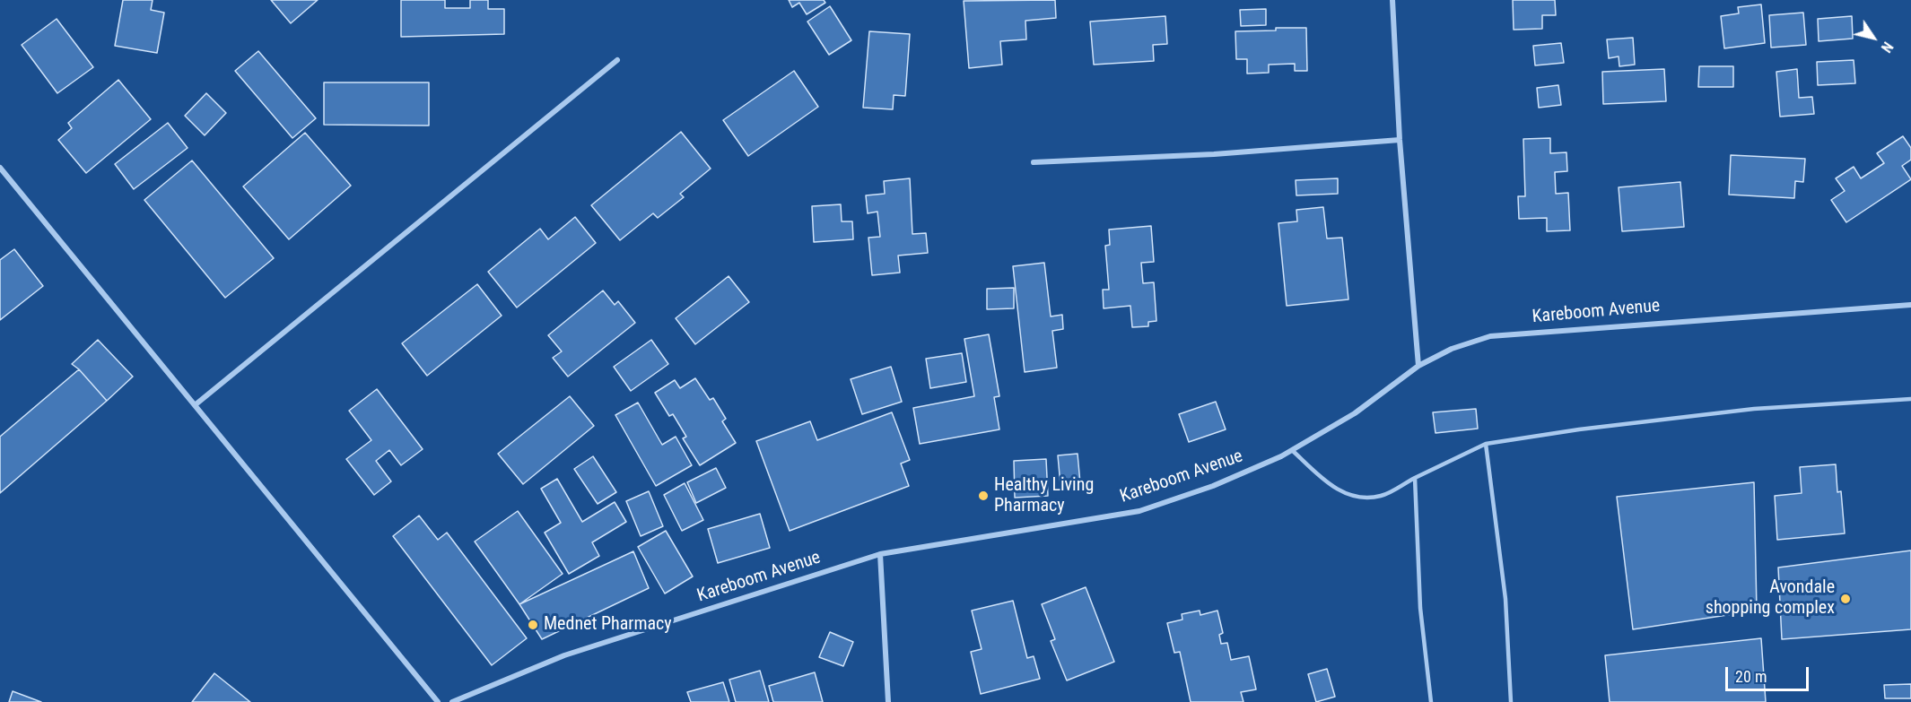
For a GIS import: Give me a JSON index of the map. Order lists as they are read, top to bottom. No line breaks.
{"streets":{"street":["Kareboom Avenue"]},"places":["Healthy Living Pharmacy","Avondale shopping complex","Mednet Pharmacy"],"scale_bar":"20 m","north":"bottom right"}
